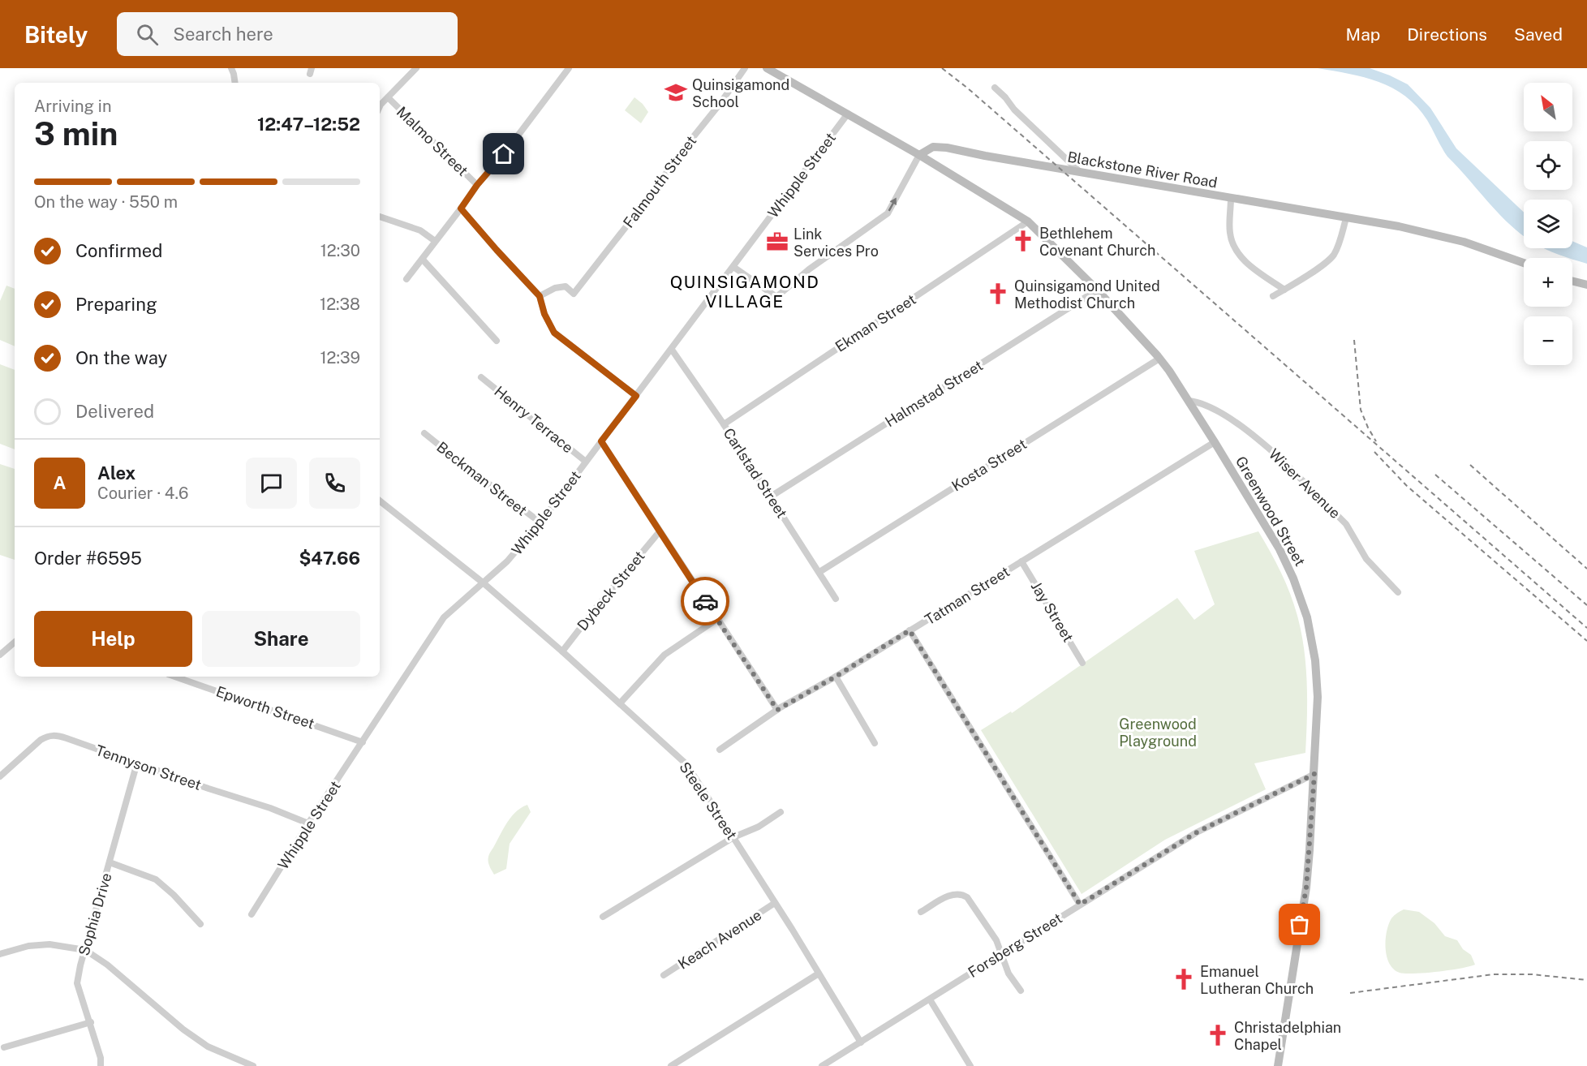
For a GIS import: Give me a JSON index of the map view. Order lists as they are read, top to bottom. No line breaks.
{"streets":{"main road":["Blackstone River Road","Greenwood Street"],"street":["Malmo Street","Whipple Street","Falmouth Street","Ekman Street","Halmstad Street","Henry Terrace","Kosta Street","Carlstad Street","Beckman Street","Wiser Avenue","Dybeck Street","Tatman Street","Jay Street","Epworth Street","Tennyson Street","Steele Street","Sophia Drive","Keach Avenue","Forsberg Street"]},"crossings":[["Blackstone River Road","Greenwood Street"],["Whipple Street","Henry Terrace"],["Whipple Street","Carlstad Street"],["Whipple Street","Beckman Street"],["Whipple Street","Epworth Street"],["Whipple Street","Tennyson Street"],["Whipple Street","Steele Street"],["Ekman Street","Carlstad Street"],["Ekman Street","Greenwood Street"],["Halmstad Street","Carlstad Street"],["Halmstad Street","Greenwood Street"],["Kosta Street","Carlstad Street"],["Kosta Street","Greenwood Street"],["Wiser Avenue","Greenwood Street"],["Greenwood Street","Tatman Street"],["Greenwood Street","Forsberg Street"],["Dybeck Street","Steele Street"],["Tatman Street","Jay Street"],["Tennyson Street","Sophia Drive"],["Steele Street","Keach Avenue"],["Steele Street","Forsberg Street"]],"districts":["QUINSIGAMOND VILLAGE"],"parks":["Greenwood Playground"],"places":{"school or university":["Quinsigamond School"],"church":["Bethlehem Covenant Church","Quinsigamond United Methodist Church","Emanuel Lutheran Church","Christadelphian Chapel"],"office":["Link Services Pro"]},"north":"top left","page":{"header":"Bitely","search":"Search here","nav":["Map","Directions","Saved"],"map_buttons":["+","−"],"heading":["3 min","Arriving in","12:47–12:52"],"panel":["Alex","Courier · 4.6","Order #6595","$47.66"],"bar":"On the way · 550 m","list":[["Confirmed","12:30"],["Preparing","12:38"],["On the way","12:39"],"Delivered"],"round":"A","buttons":["Help","Share"]}}
